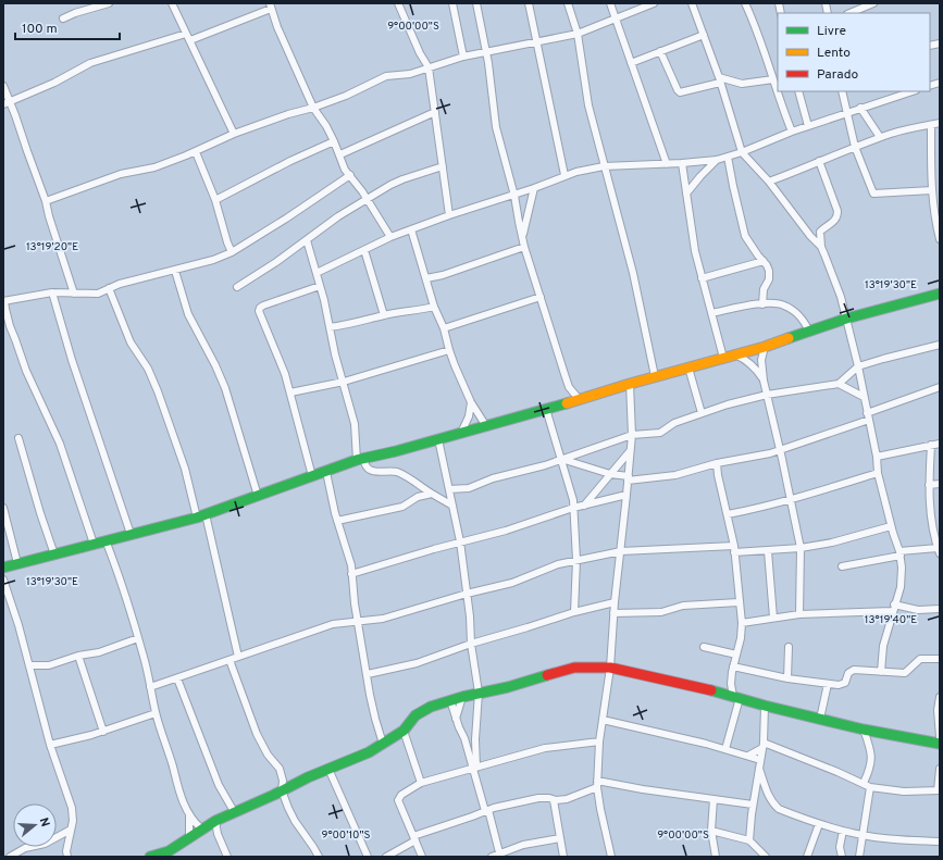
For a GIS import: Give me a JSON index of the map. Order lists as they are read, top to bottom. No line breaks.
{"legend":["Livre","Lento","Parado"],"scale_bar":"100 m","north":"right","coordinates":["9°00'00\"S","13°19'20\"E","13°19'30\"E","13°19'40\"E","9°00'10\"S"]}
